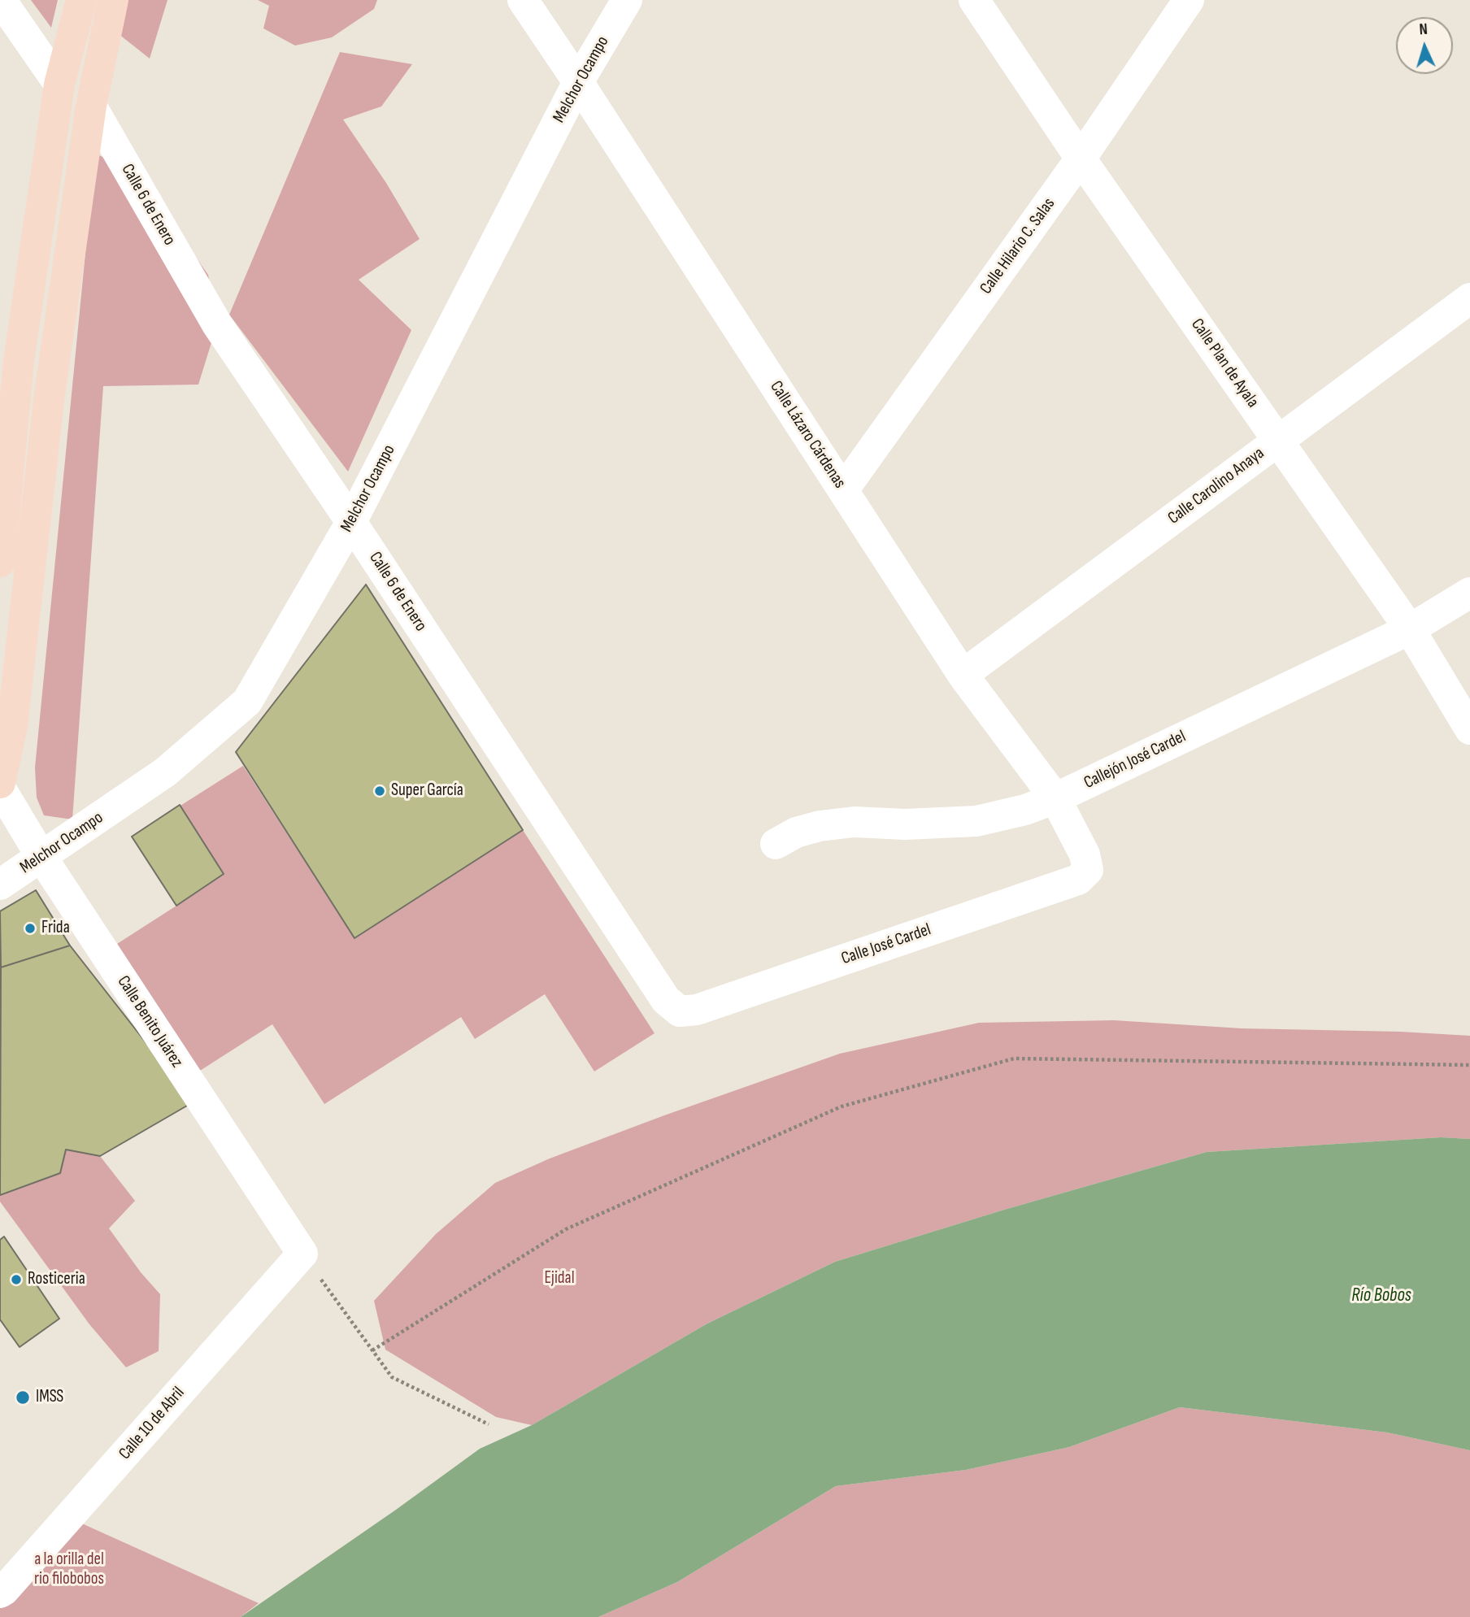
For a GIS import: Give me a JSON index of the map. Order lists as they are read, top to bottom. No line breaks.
{"streets":{"street":["Melchor Ocampo","Calle 6 de Enero","Calle Hilario C. Salas","Calle Plan de Ayala","Calle Lázaro Cárdenas","Calle Carolino Anaya","Callejón José Cardel","Calle José Cardel","Calle Benito Juárez","Calle 10 de Abril"]},"crossings":[["Melchor Ocampo","Calle 6 de Enero"],["Melchor Ocampo","Calle Lázaro Cárdenas"],["Melchor Ocampo","Calle Benito Juárez"],["Calle 6 de Enero","Calle José Cardel"],["Calle Hilario C. Salas","Calle Plan de Ayala"],["Calle Hilario C. Salas","Calle Lázaro Cárdenas"],["Calle Plan de Ayala","Calle Carolino Anaya"],["Calle Plan de Ayala","Callejón José Cardel"],["Calle Lázaro Cárdenas","Calle Carolino Anaya"],["Calle Lázaro Cárdenas","Callejón José Cardel"],["Calle Lázaro Cárdenas","Calle José Cardel"],["Calle Benito Juárez","Calle 10 de Abril"]],"water":["Río Bobos"],"parks":["Ejidal","a la orilla del rio filobobos"],"places":["Super García","Frida","Rosticeria","IMSS"],"north":"top"}
